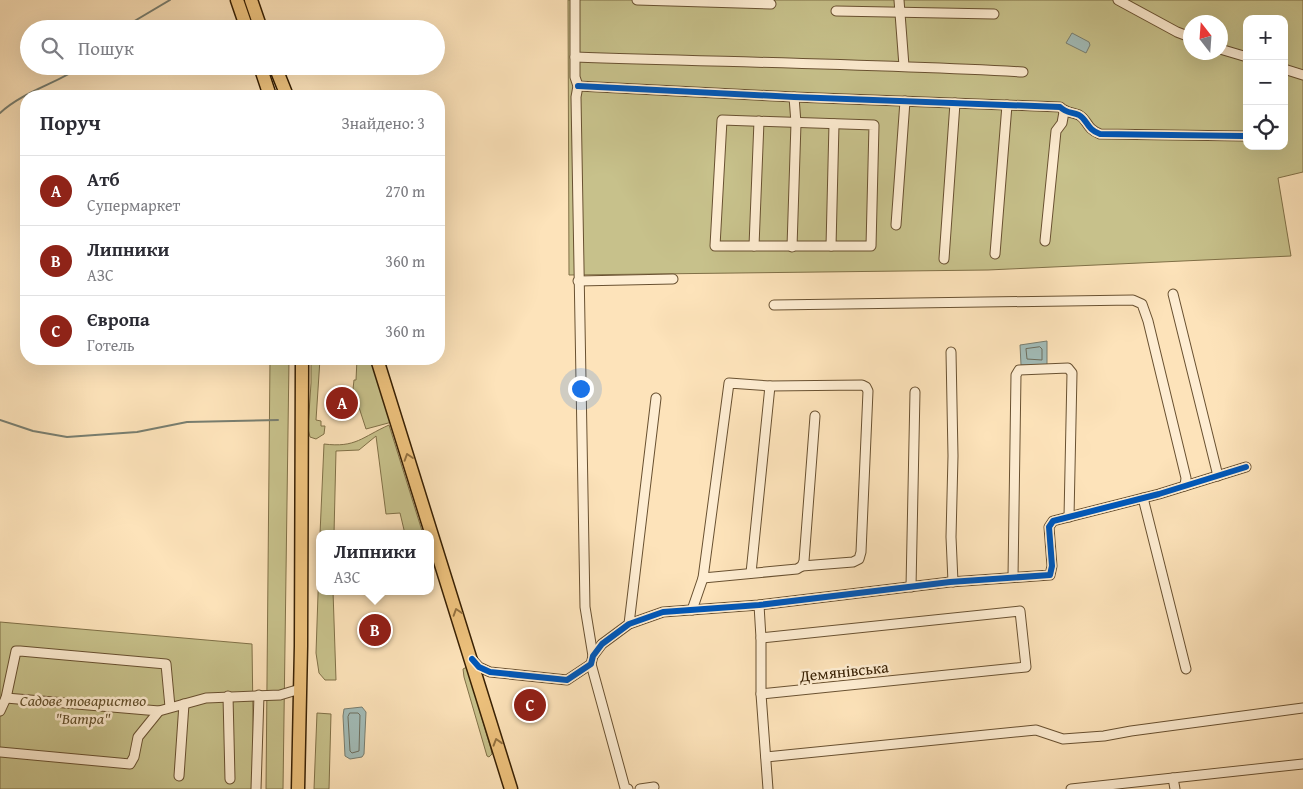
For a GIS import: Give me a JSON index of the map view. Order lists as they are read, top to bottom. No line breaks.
{"streets":{"street":["Демянівська"]},"parks":["Садове товариство \"Ватра\""],"north":"top","page":{"map_buttons":["+","−"],"search":"Пошук","heading":["Поруч","Знайдено: 3"],"list":[{"mark":"A","name":"Атб","note":"Супермаркет","value":"270 m"},{"mark":"B","name":"Липники","note":"АЗС","value":"360 m"},{"mark":"C","name":"Європа","note":"Готель","value":"360 m"}],"pins":["A","B","C"],"popup":["Липники","АЗС"]}}
